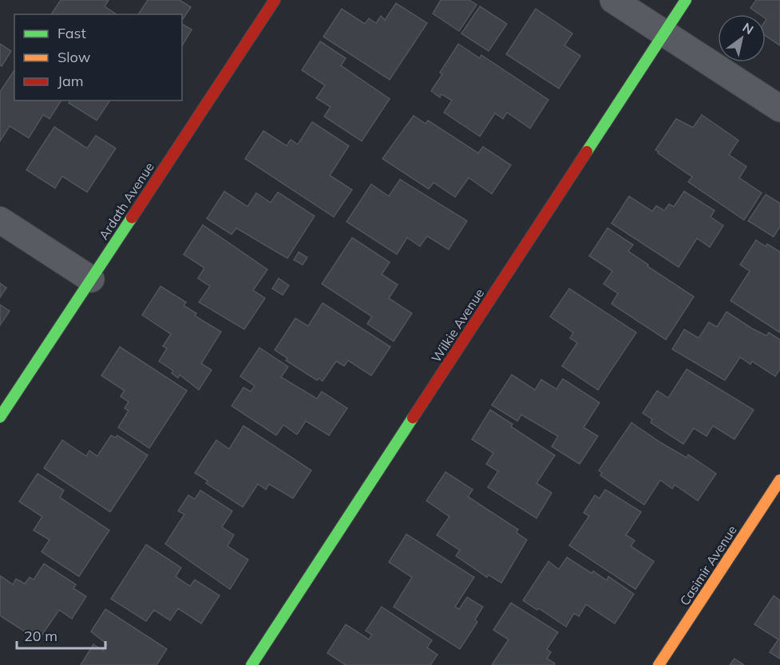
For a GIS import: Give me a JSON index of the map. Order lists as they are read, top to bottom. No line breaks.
{"streets":{"street":["Ardath Avenue","Wilkie Avenue","Casimir Avenue"]},"legend":["Fast","Slow","Jam"],"scale_bar":"20 m","north":"top right"}
